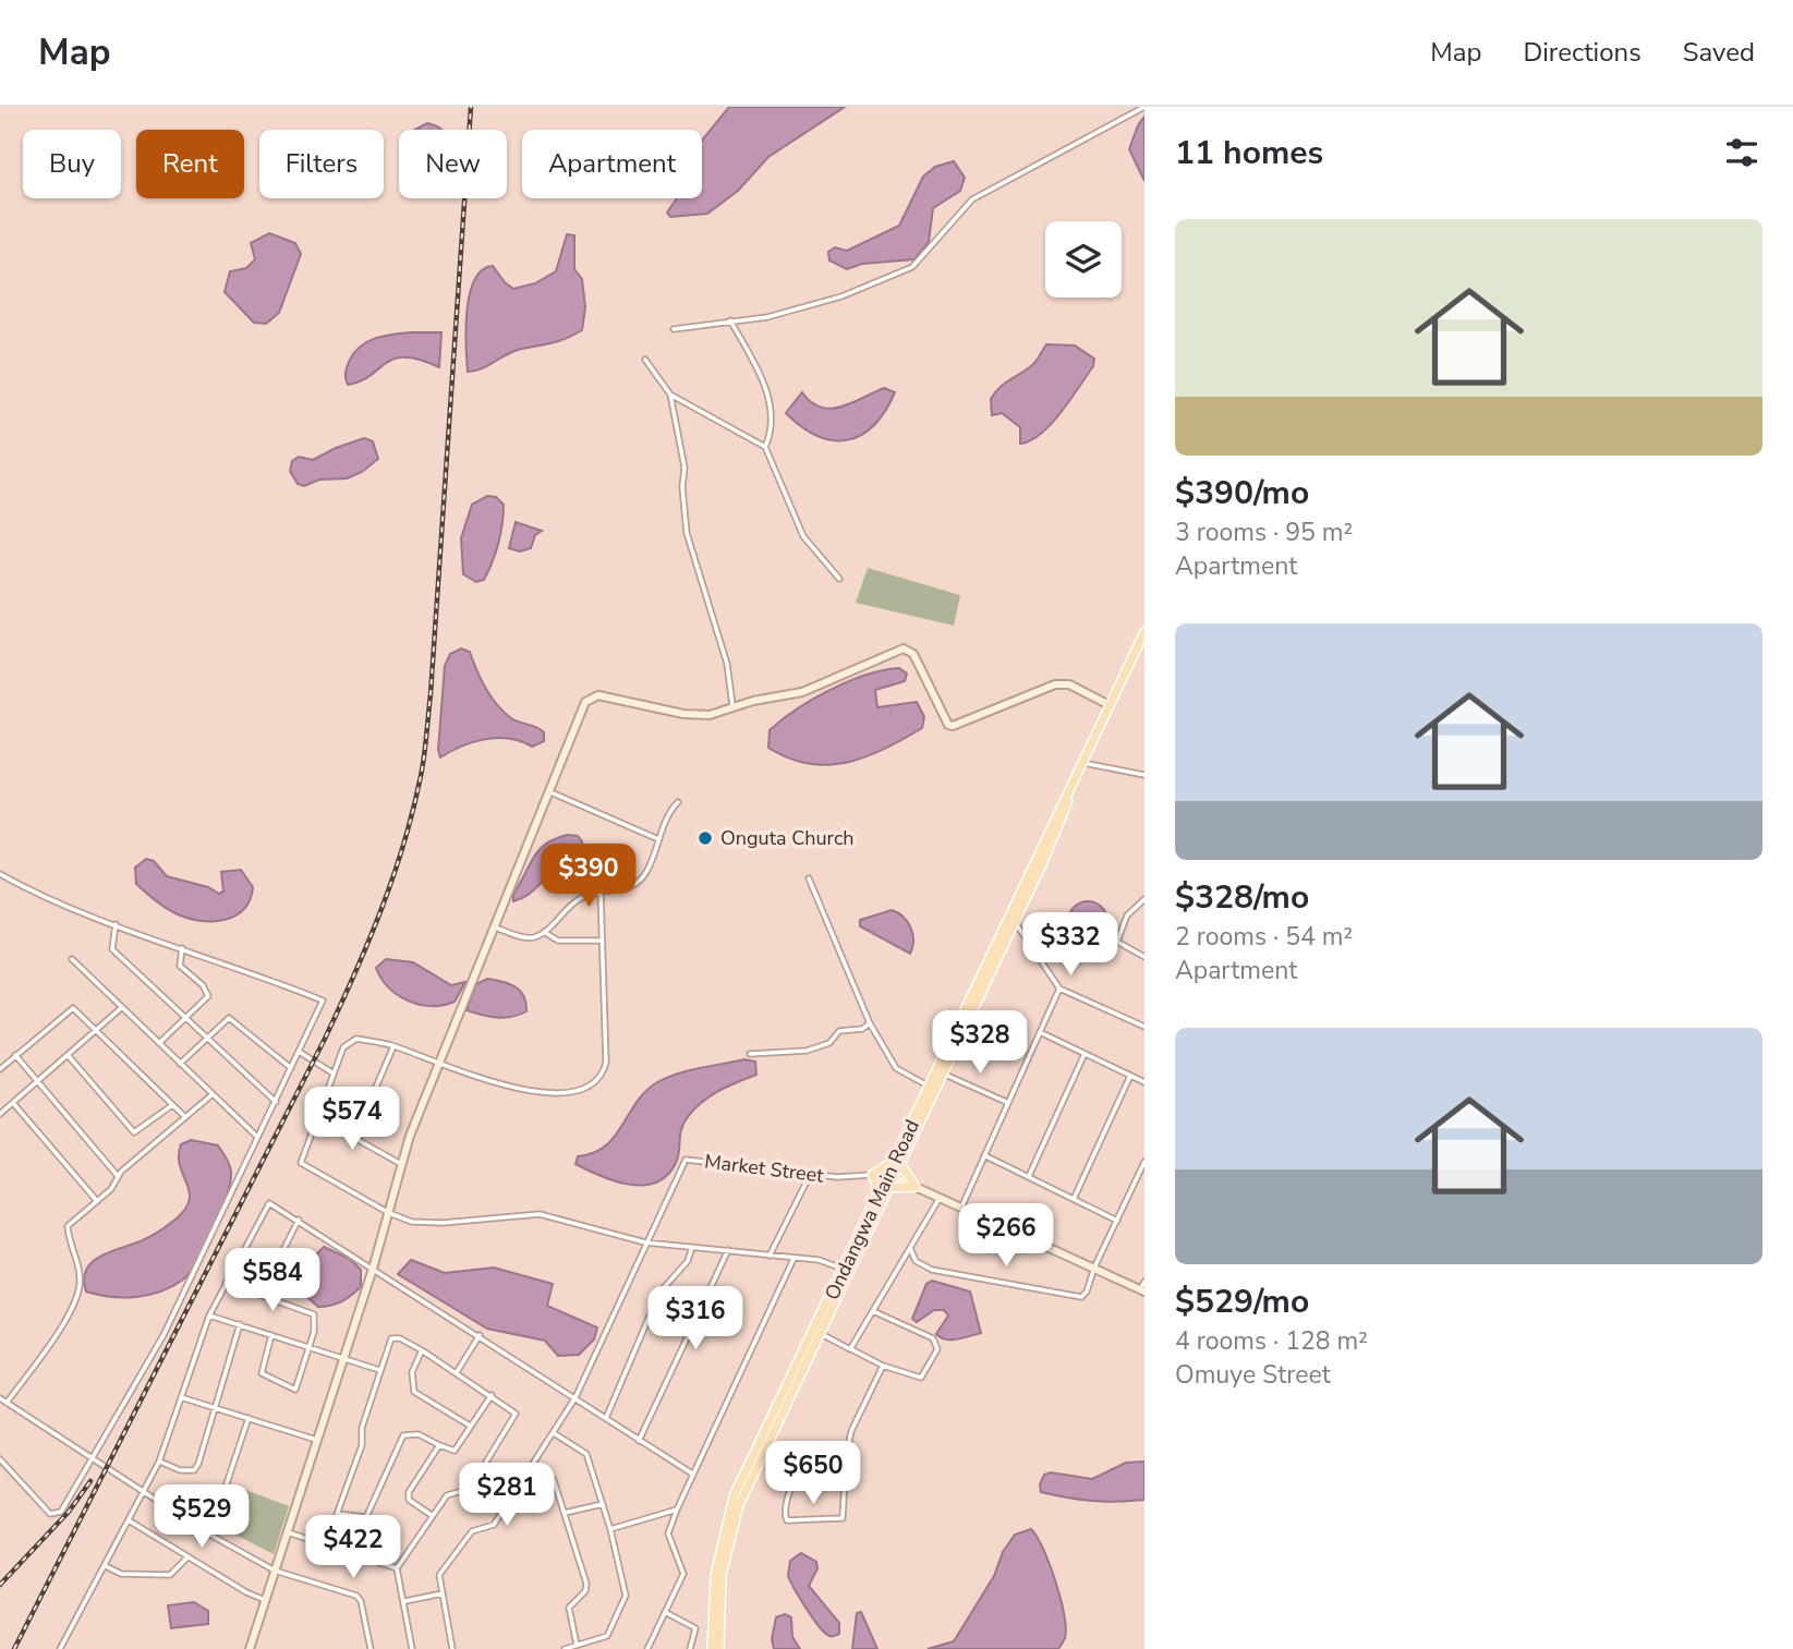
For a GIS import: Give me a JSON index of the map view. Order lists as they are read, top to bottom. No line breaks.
{"streets":{"main road":["Ondangwa Main Road"],"street":["Market Street"]},"crossings":[["Market Street","Ondangwa Main Road"]],"places":["Onguta Church"],"page":{"header":"Map","nav":["Map","Directions","Saved"],"heading":"11 homes","chip":["Buy","Rent","Filters","New","Apartment"],"list":[{"name":"$390/mo","note":"3 rooms · 95 m² · Apartment"},{"name":"$328/mo","note":"2 rooms · 54 m² · Apartment"},{"name":"$529/mo","note":"4 rooms · 128 m² · Omuye Street"}],"price":["$390","$332","$328","$574","$266","$584","$316","$650","$281","$529","$422"]}}
